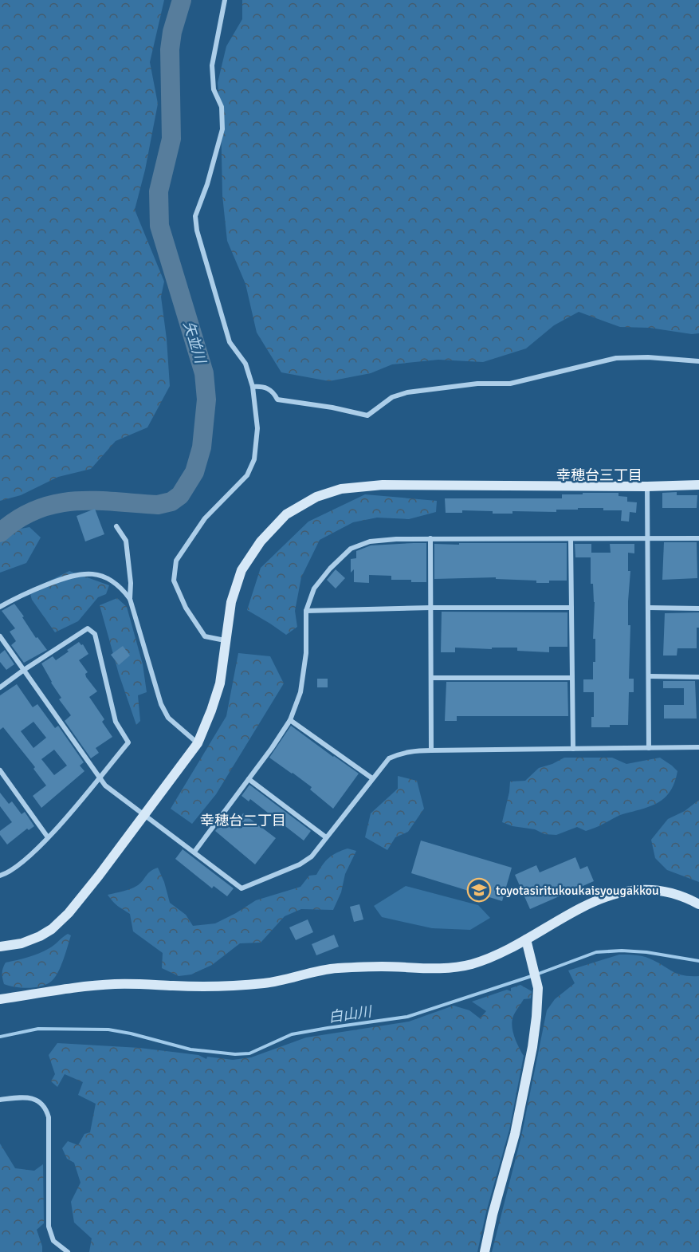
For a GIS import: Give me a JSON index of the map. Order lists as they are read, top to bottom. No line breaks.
{"districts":["幸穂台三丁目","幸穂台二丁目"],"water":["矢並川","白山川"],"places":{"school or university":["toyotasiritukoukaisyougakkou"]}}
